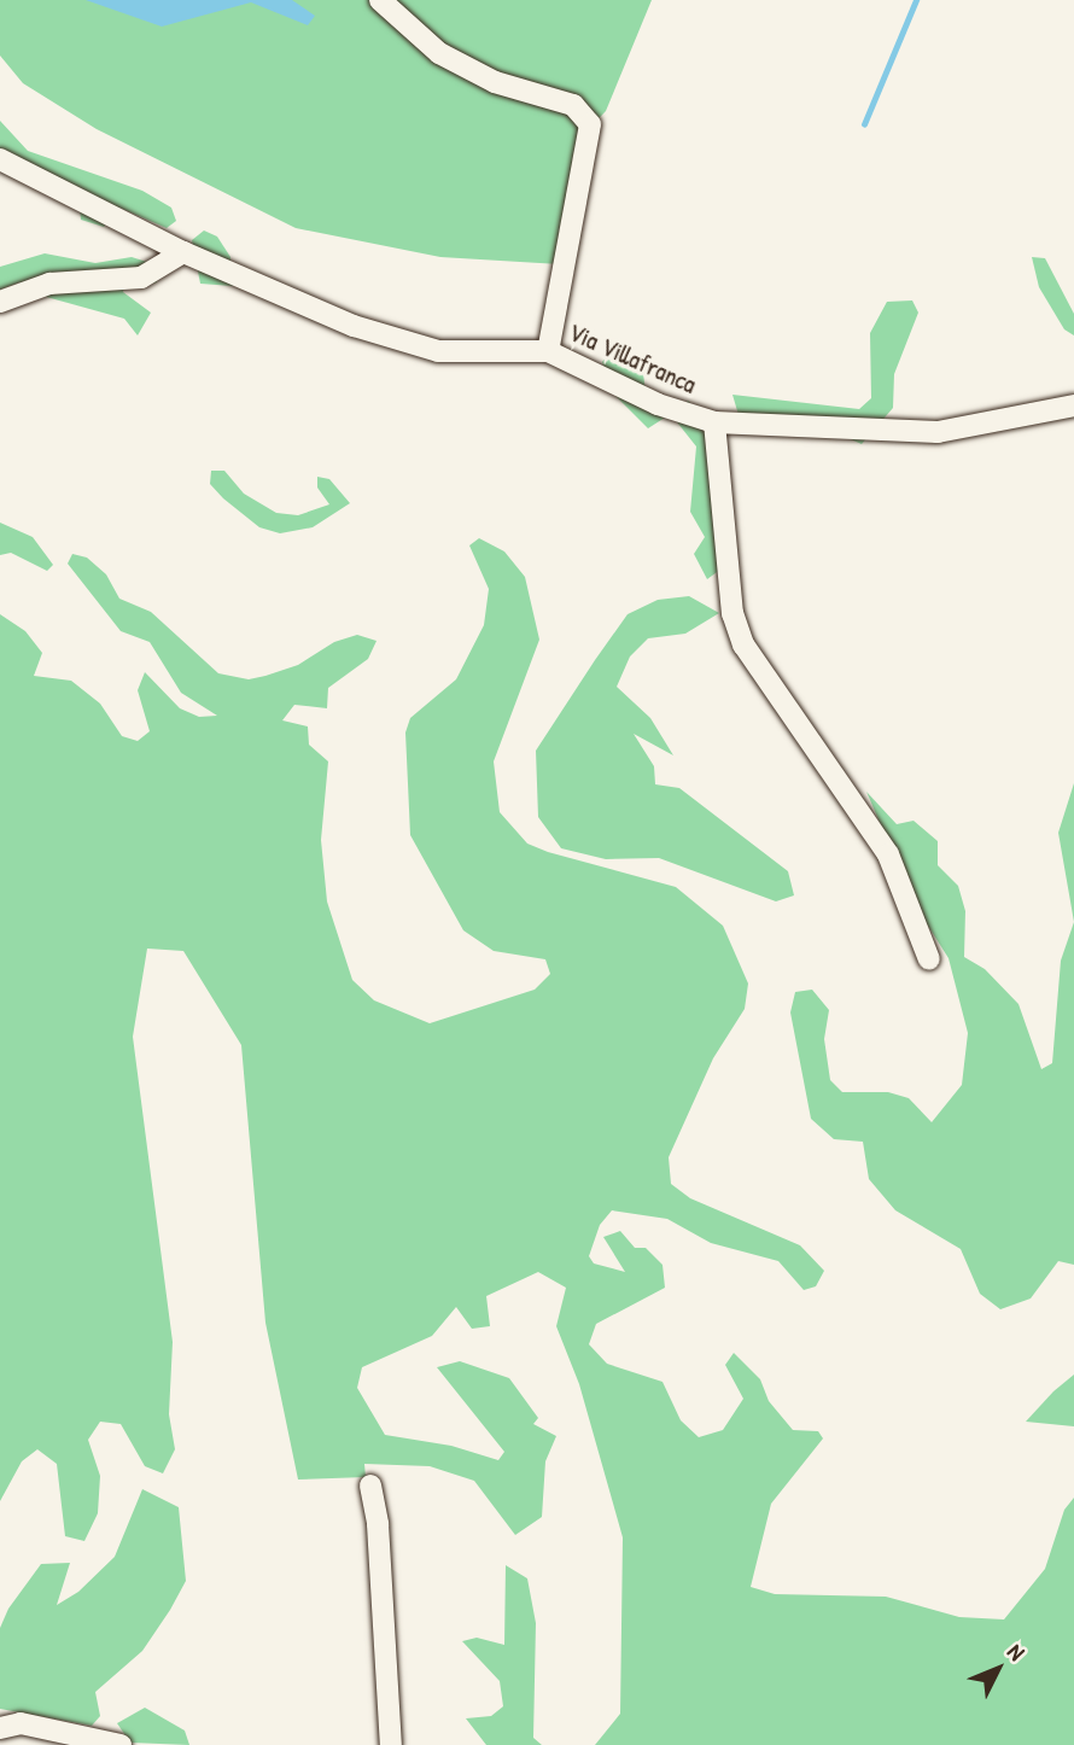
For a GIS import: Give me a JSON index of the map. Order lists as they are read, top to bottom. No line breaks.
{"streets":{"street":["Via Villafranca"]},"north":"top right"}
